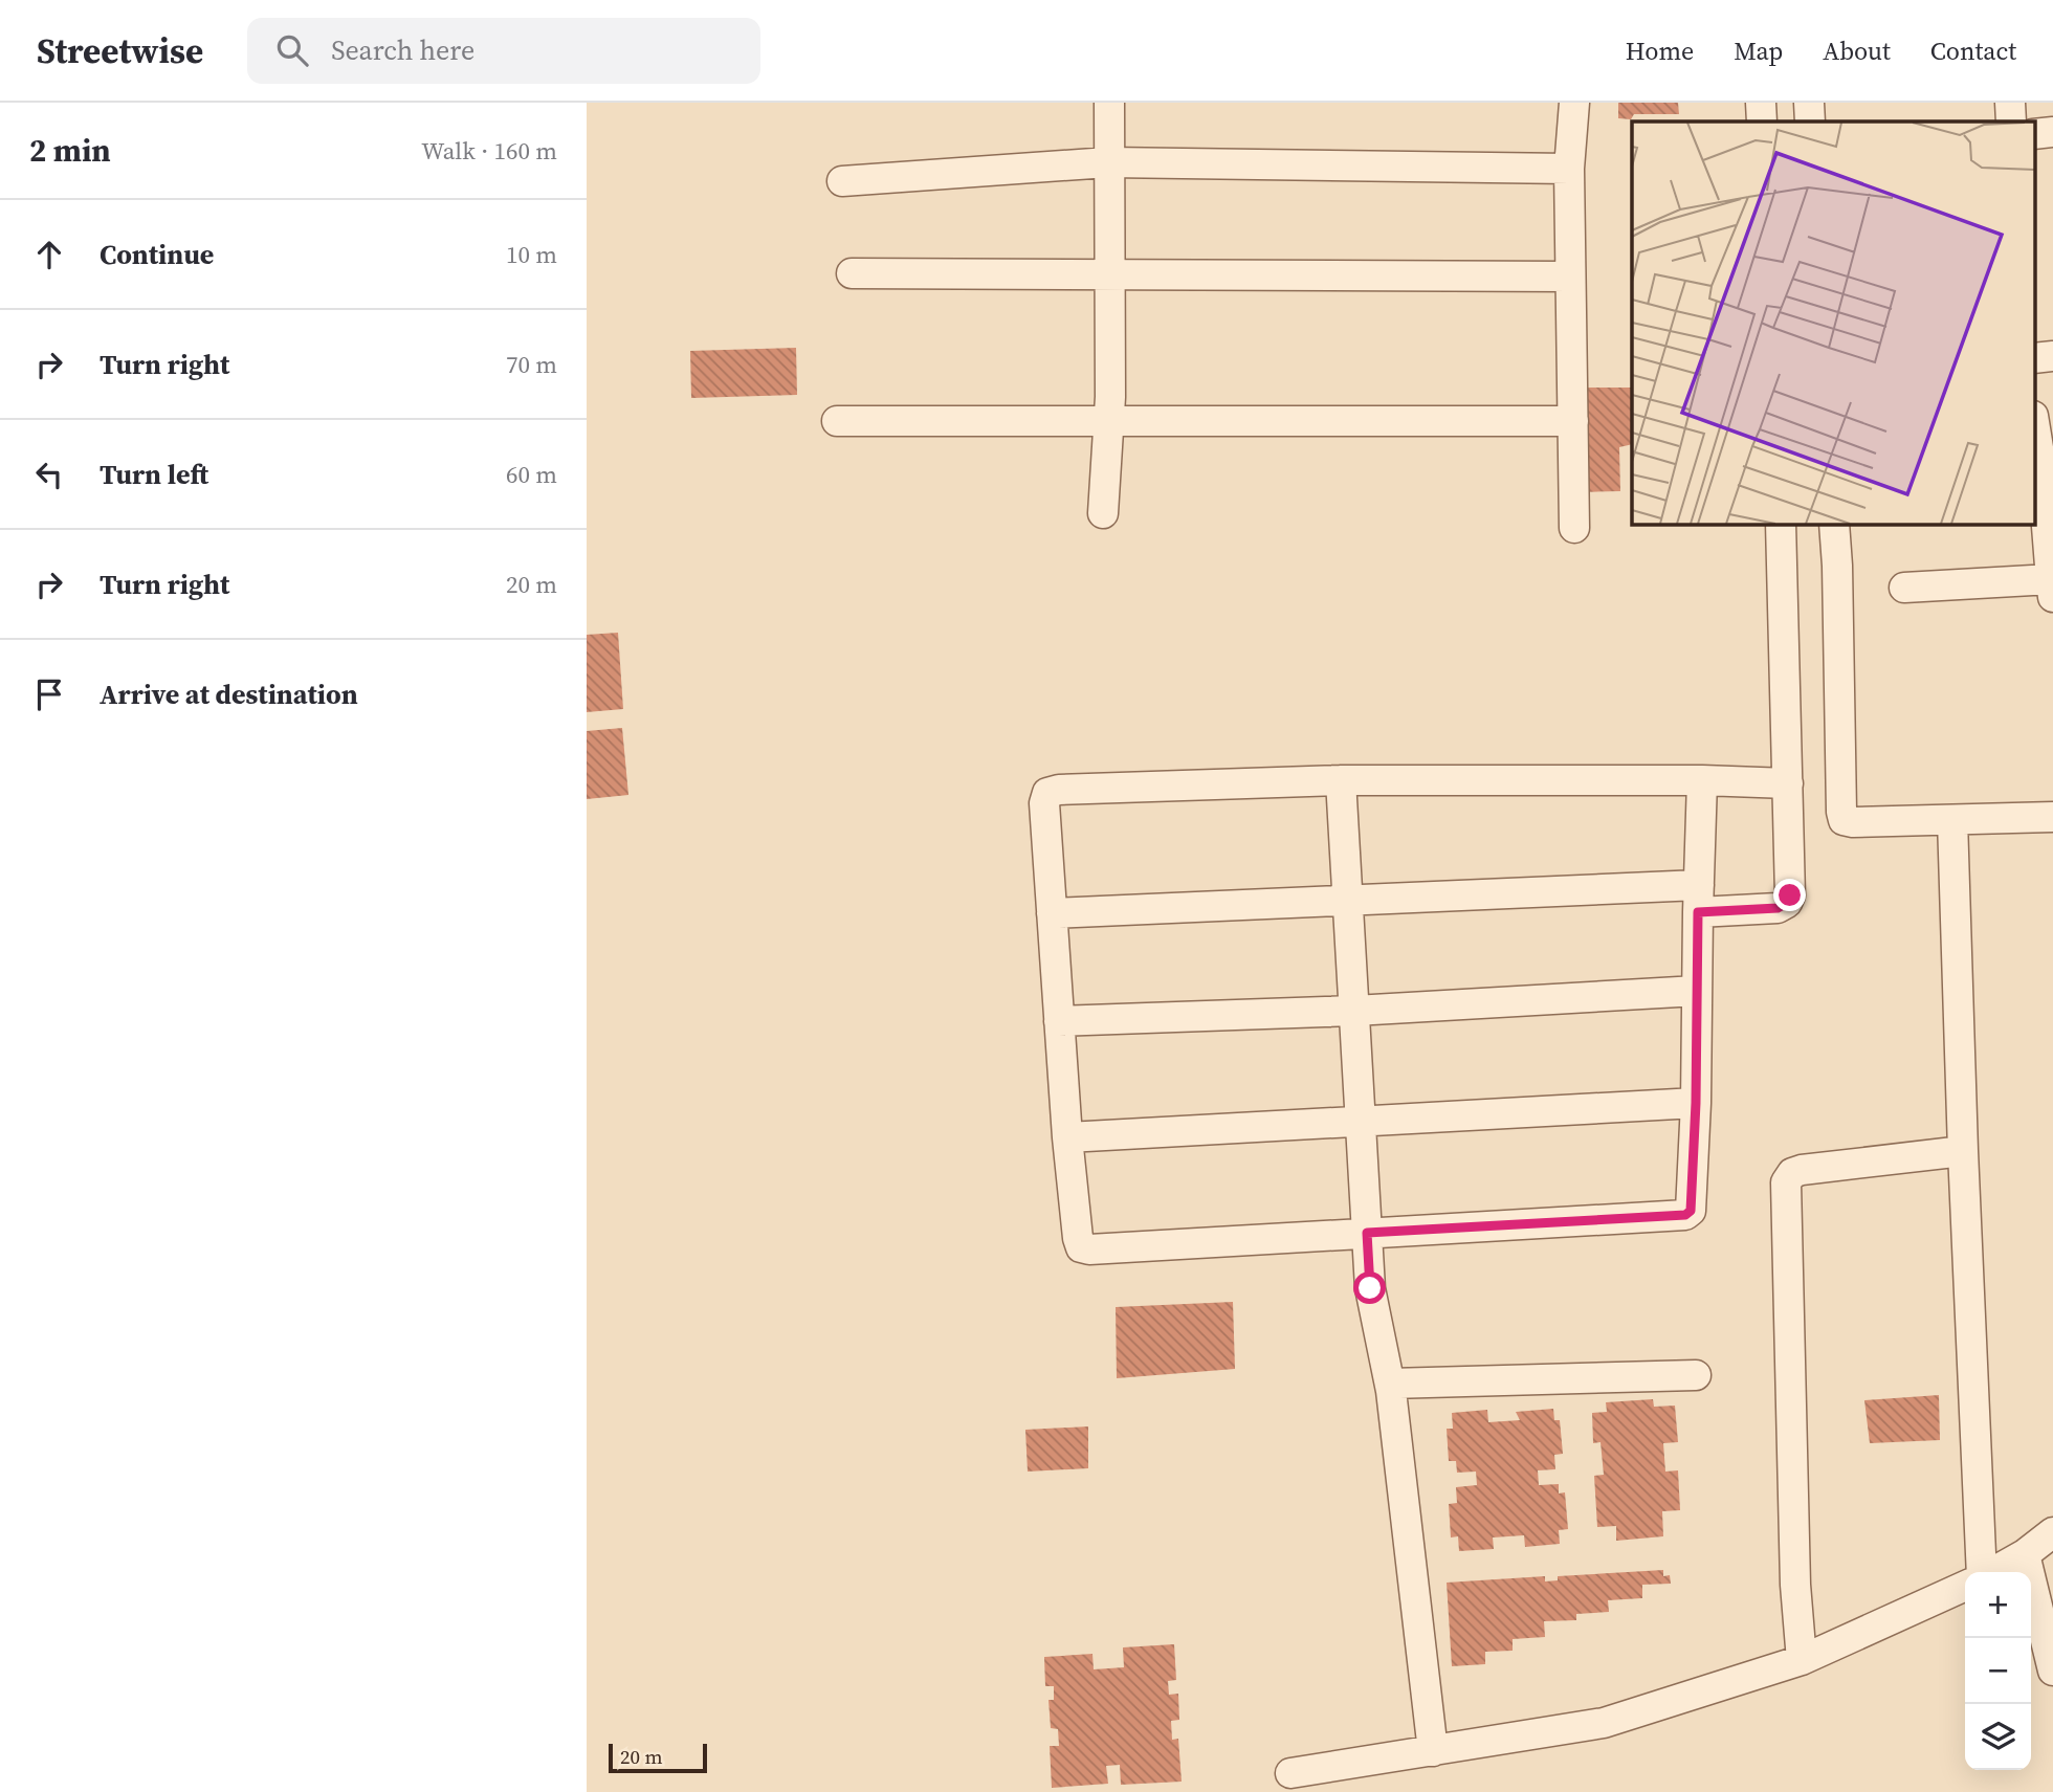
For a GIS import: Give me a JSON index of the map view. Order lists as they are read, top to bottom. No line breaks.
{"scale_bar":"20 m","page":{"header":"Streetwise","search":"Search here","nav":["Home","Map","About","Contact"],"heading":["2 min","Walk · 160 m"],"list":[["Continue","10 m"],["Turn right","70 m"],["Turn left","60 m"],["Turn right","20 m"],"Arrive at destination"],"map_buttons":["+","−"],"scale":"20 m"}}
